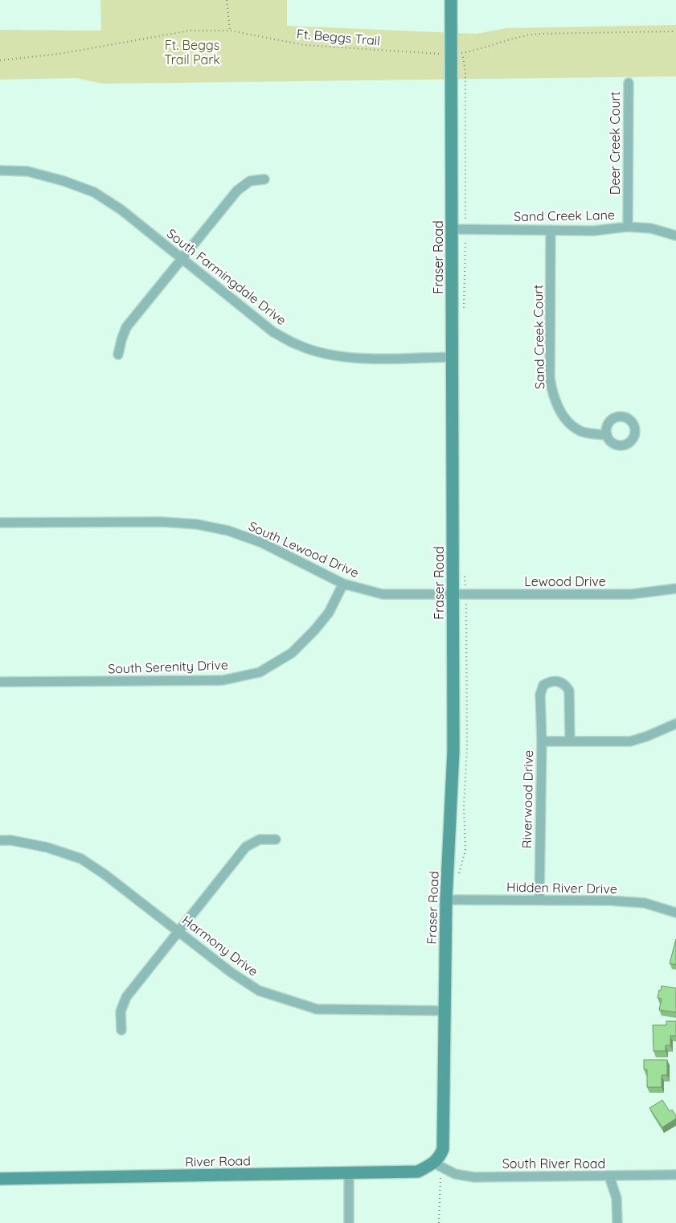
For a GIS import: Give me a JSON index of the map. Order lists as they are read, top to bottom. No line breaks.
{"streets":{"street":["Deer Creek Court","Sand Creek Lane","Fraser Road","South Farmingdale Drive","Sand Creek Court","South Lewood Drive","Lewood Drive","South Serenity Drive","Riverwood Drive","Hidden River Drive","Harmony Drive","River Road","South River Road"],"path":["Ft. Beggs Trail"]},"crossings":[["Ft. Beggs Trail","Fraser Road"],["Deer Creek Court","Sand Creek Lane"],["Sand Creek Lane","Fraser Road"],["Sand Creek Lane","Sand Creek Court"],["Fraser Road","South Farmingdale Drive"],["Fraser Road","South Lewood Drive"],["Fraser Road","Lewood Drive"],["Fraser Road","Hidden River Drive"],["Fraser Road","Harmony Drive"],["Fraser Road","River Road"],["Fraser Road","South River Road"],["South Lewood Drive","Lewood Drive"],["South Lewood Drive","South Serenity Drive"],["Riverwood Drive","Hidden River Drive"],["River Road","South River Road"]],"parks":["Ft. Beggs Trail Park"]}
